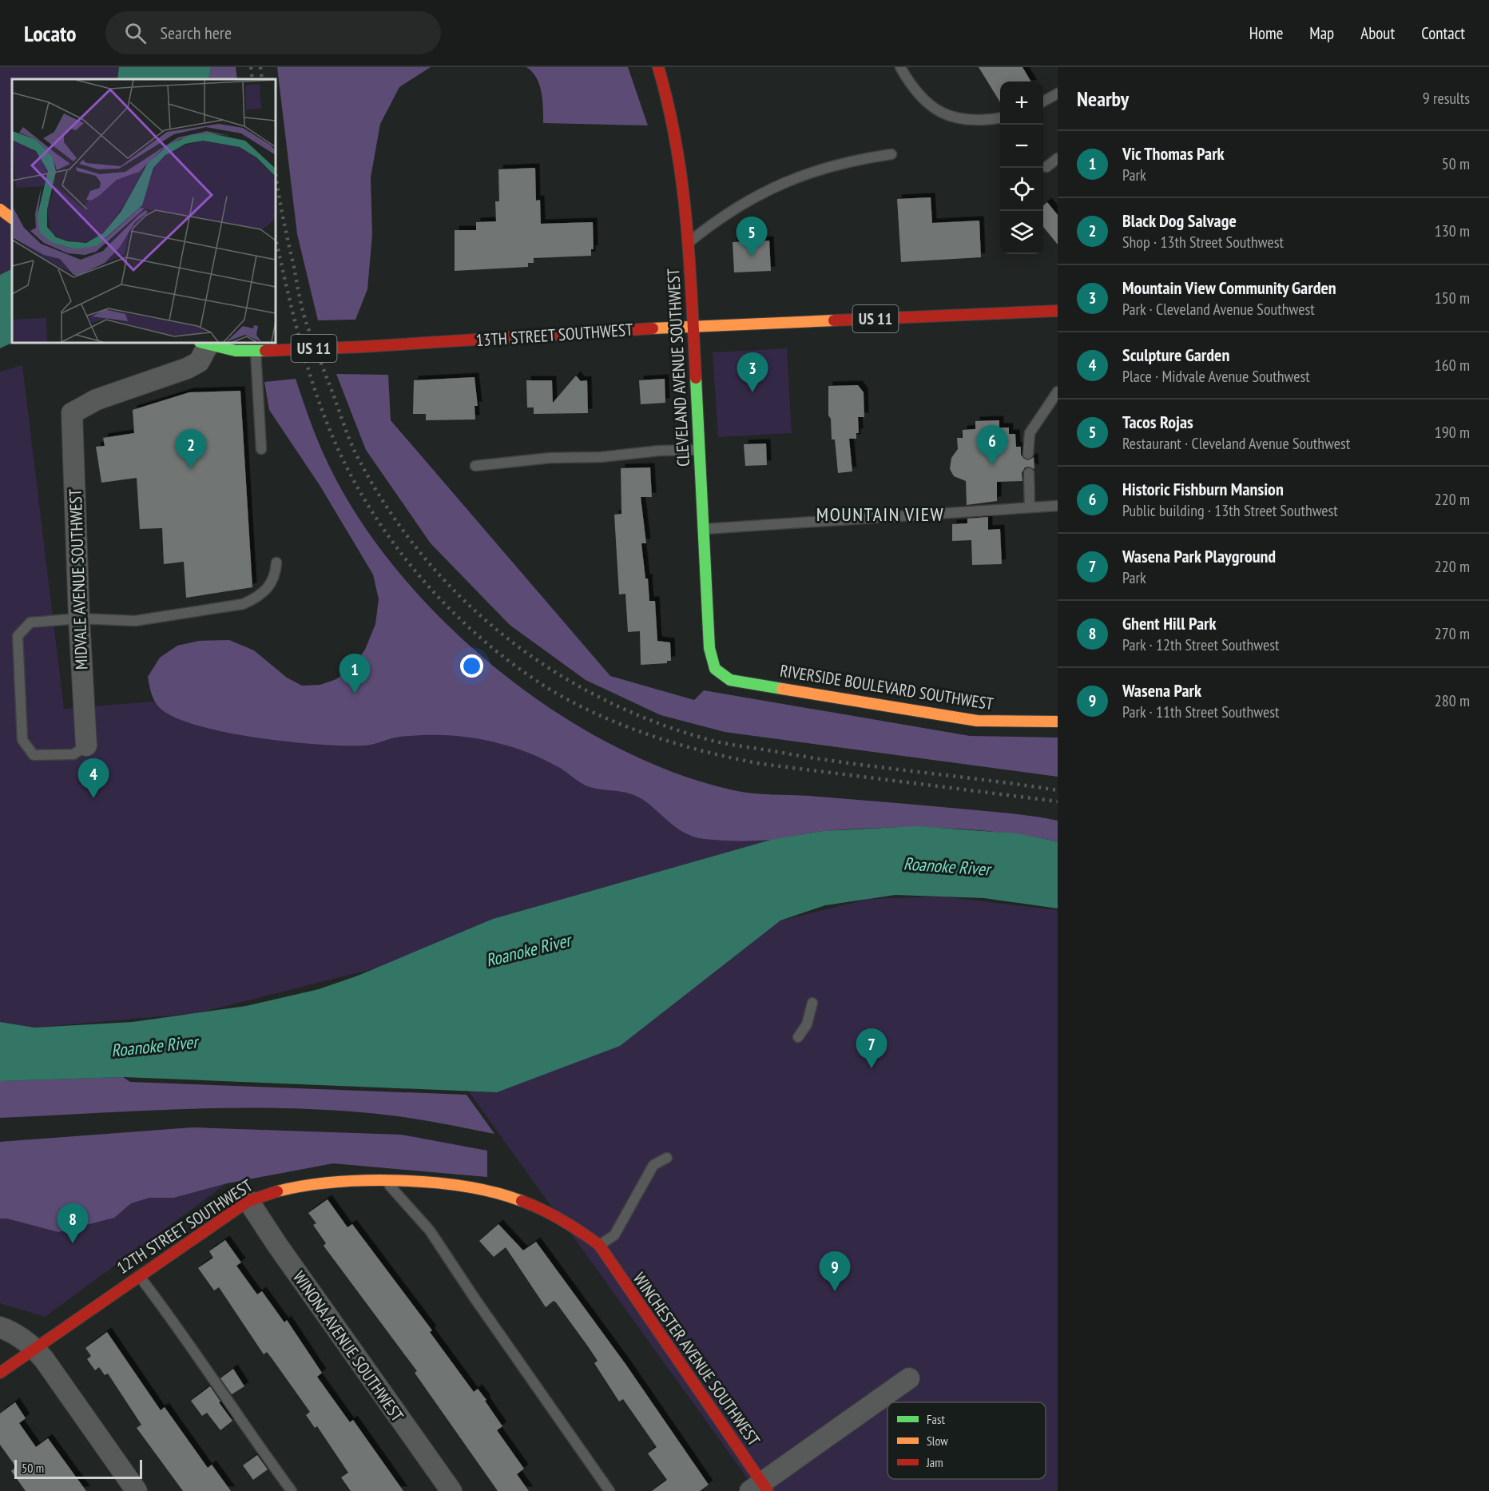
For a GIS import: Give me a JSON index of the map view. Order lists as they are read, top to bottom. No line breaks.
{"streets":{"street":["US 11","13TH STREET SOUTHWEST","CLEVELAND AVENUE SOUTHWEST","MIDVALE AVENUE SOUTHWEST","RIVERSIDE BOULEVARD SOUTHWEST","12TH STREET SOUTHWEST","WINONA AVENUE SOUTHWEST","WINCHESTER AVENUE SOUTHWEST"]},"crossings":[["13TH STREET SOUTHWEST","CLEVELAND AVENUE SOUTHWEST"],["13TH STREET SOUTHWEST","MIDVALE AVENUE SOUTHWEST"],["CLEVELAND AVENUE SOUTHWEST","RIVERSIDE BOULEVARD SOUTHWEST"],["12TH STREET SOUTHWEST","WINONA AVENUE SOUTHWEST"],["12TH STREET SOUTHWEST","WINCHESTER AVENUE SOUTHWEST"]],"districts":["MOUNTAIN VIEW"],"water":["Roanoke River"],"legend":["Fast","Slow","Jam"],"scale_bar":"50 m","page":{"header":"Locato","search":"Search here","nav":["Home","Map","About","Contact"],"heading":["Nearby","9 results"],"map_buttons":["+","−"],"list":[{"mark":"1","name":"Vic Thomas Park","note":"Park","value":"50 m"},{"mark":"2","name":"Black Dog Salvage","note":"Shop · 13th Street Southwest","value":"130 m"},{"mark":"3","name":"Mountain View Community Garden","note":"Park · Cleveland Avenue Southwest","value":"150 m"},{"mark":"4","name":"Sculpture Garden","note":"Place · Midvale Avenue Southwest","value":"160 m"},{"mark":"5","name":"Tacos Rojas","note":"Restaurant · Cleveland Avenue Southwest","value":"190 m"},{"mark":"6","name":"Historic Fishburn Mansion","note":"Public building · 13th Street Southwest","value":"220 m"},{"mark":"7","name":"Wasena Park Playground","note":"Park","value":"220 m"},{"mark":"8","name":"Ghent Hill Park","note":"Park · 12th Street Southwest","value":"270 m"},{"mark":"9","name":"Wasena Park","note":"Park · 11th Street Southwest","value":"280 m"}],"pins":["5","3","6","2","1","4","7","8","9"],"scale":"50 m"}}
